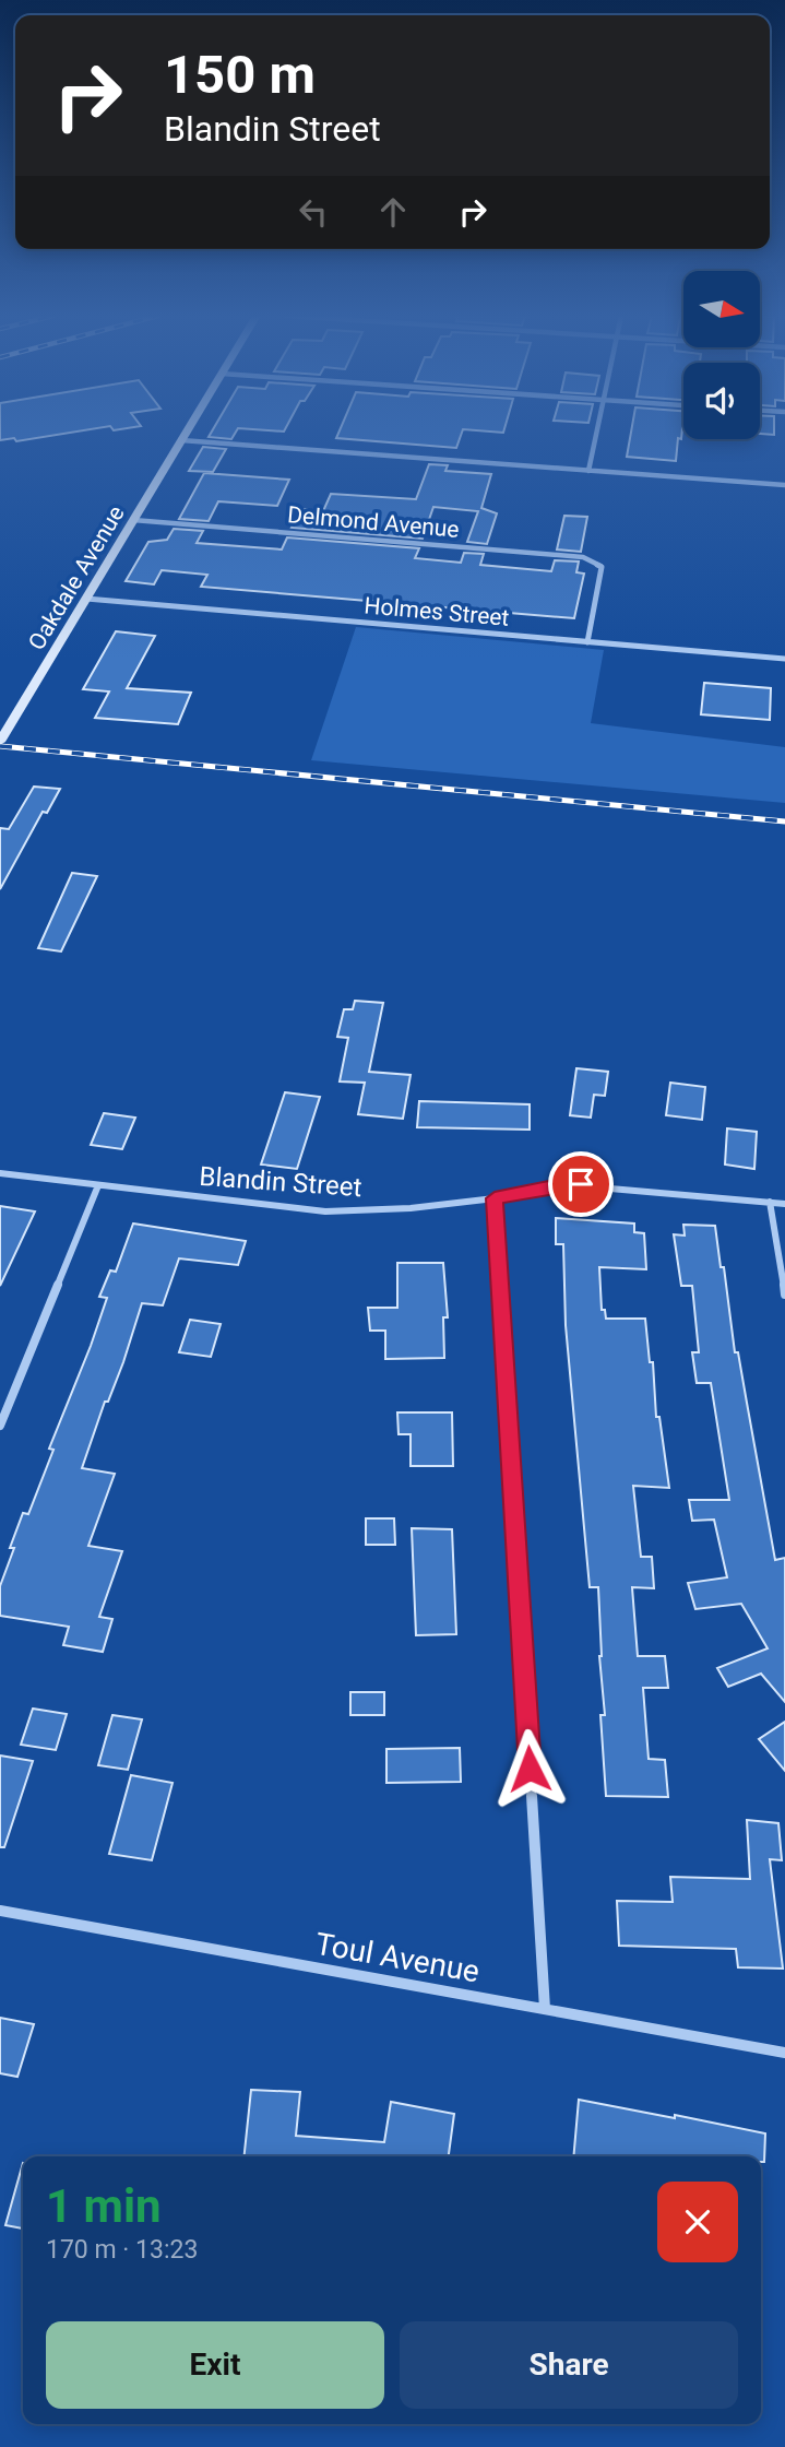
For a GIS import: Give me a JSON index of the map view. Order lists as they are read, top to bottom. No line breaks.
{"streets":{"street":["Delmond Avenue","Oakdale Avenue","Holmes Street","Blandin Street","Toul Avenue"]},"crossings":[["Delmond Avenue","Oakdale Avenue"],["Delmond Avenue","Holmes Street"],["Oakdale Avenue","Holmes Street"]],"north":"right","page":{"turn":["150 m","Blandin Street"],"heading":["1 min","170 m · 13:23"],"buttons":["Exit","Share"]}}
